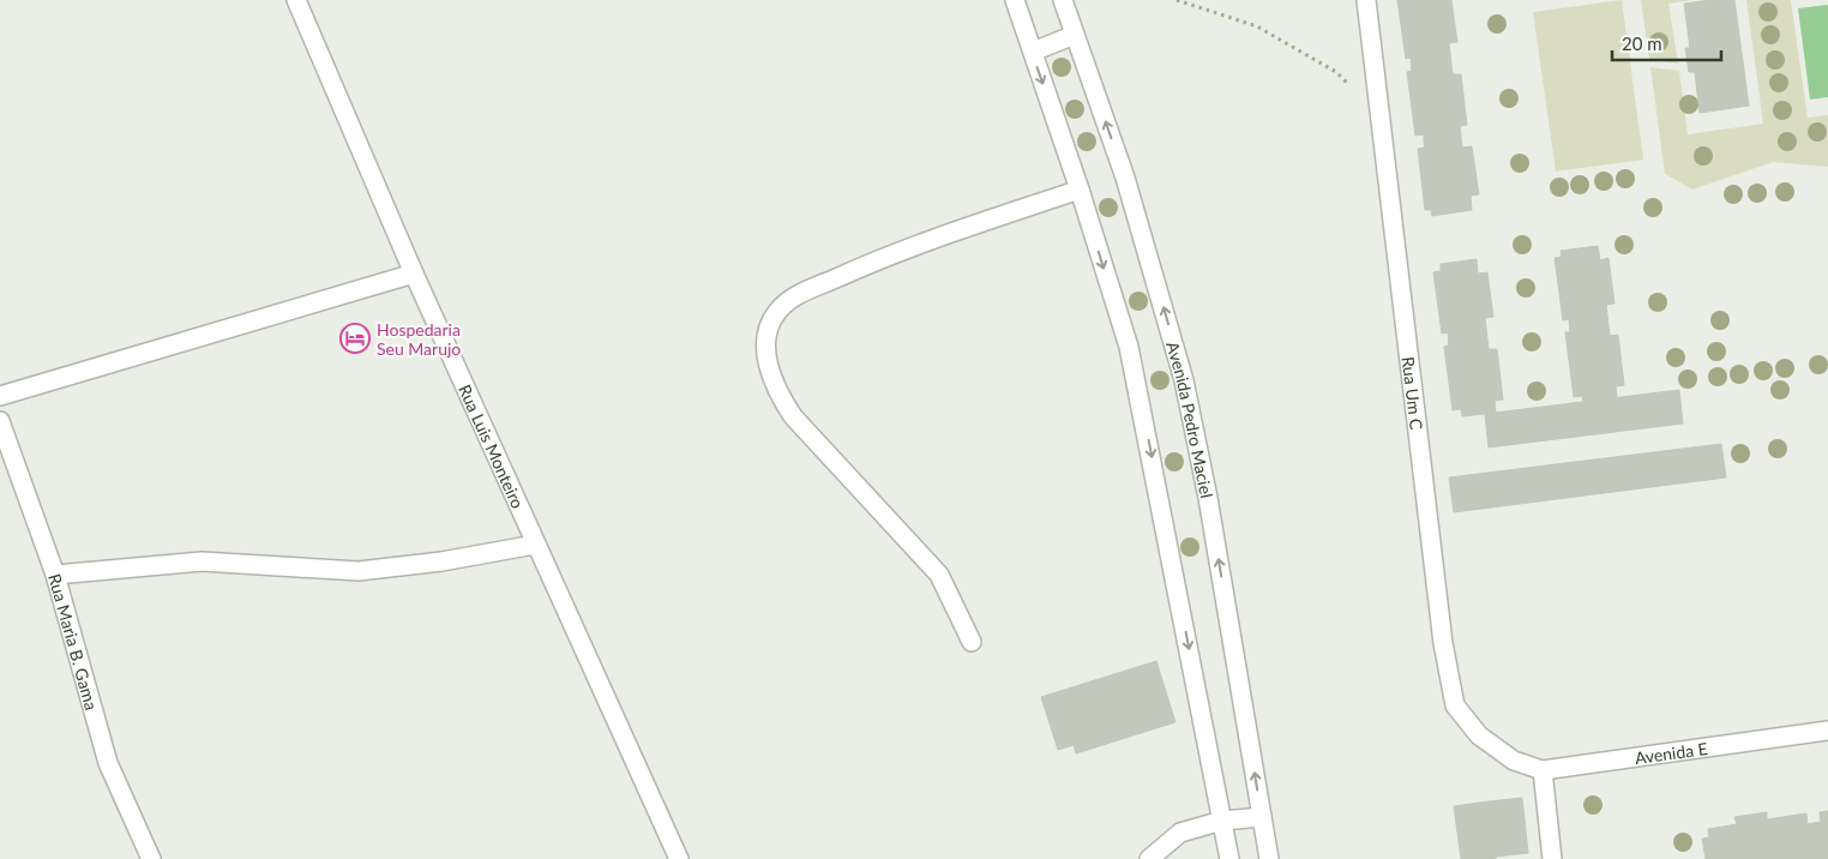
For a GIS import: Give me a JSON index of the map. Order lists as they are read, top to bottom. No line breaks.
{"streets":{"street":["Rua Um C","Avenida Pedro Maciel","Rua Luis Monteiro","Rua Maria B. Gama","Avenida E"]},"crossings":[["Rua Um C","Avenida E"]],"places":{"hotel":["Hospedaria Seu Marujo"]},"scale_bar":"20 m"}
